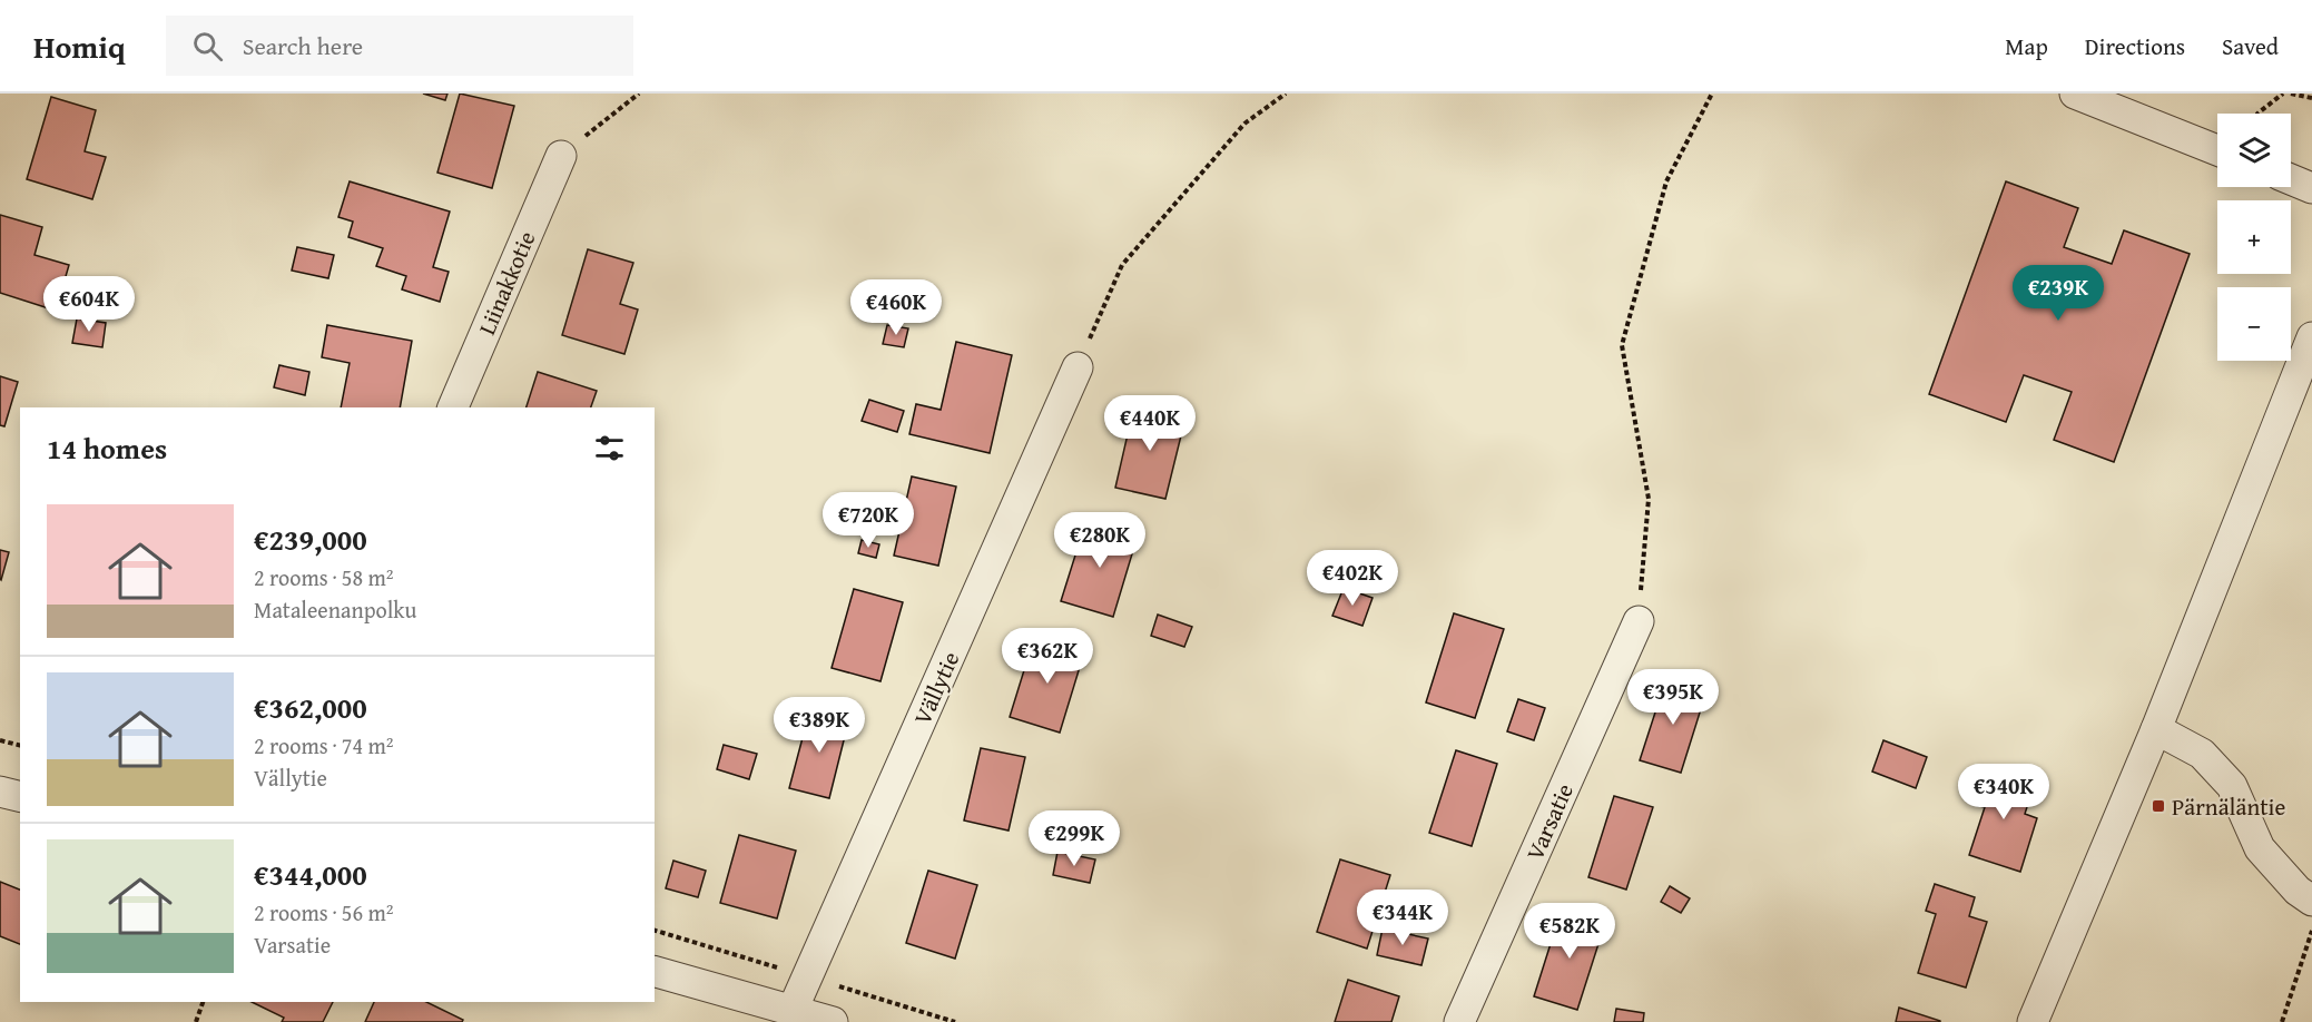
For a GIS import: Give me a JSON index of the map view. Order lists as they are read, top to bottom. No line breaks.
{"streets":{"street":["Liinakkotie","Vällytie","Varsatie"]},"places":{"transit":["Pärnäläntie"]},"page":{"header":"Homiq","search":"Search here","nav":["Map","Directions","Saved"],"map_buttons":["+","−"],"price":["€239K","€604K","€460K","€440K","€720K","€280K","€402K","€362K","€395K","€389K","€340K","€299K","€344K","€582K"],"heading":"14 homes","list":[{"name":"€239,000","note":"2 rooms · 58 m² · Mataleenanpolku"},{"name":"€362,000","note":"2 rooms · 74 m² · Vällytie"},{"name":"€344,000","note":"2 rooms · 56 m² · Varsatie"}]}}
